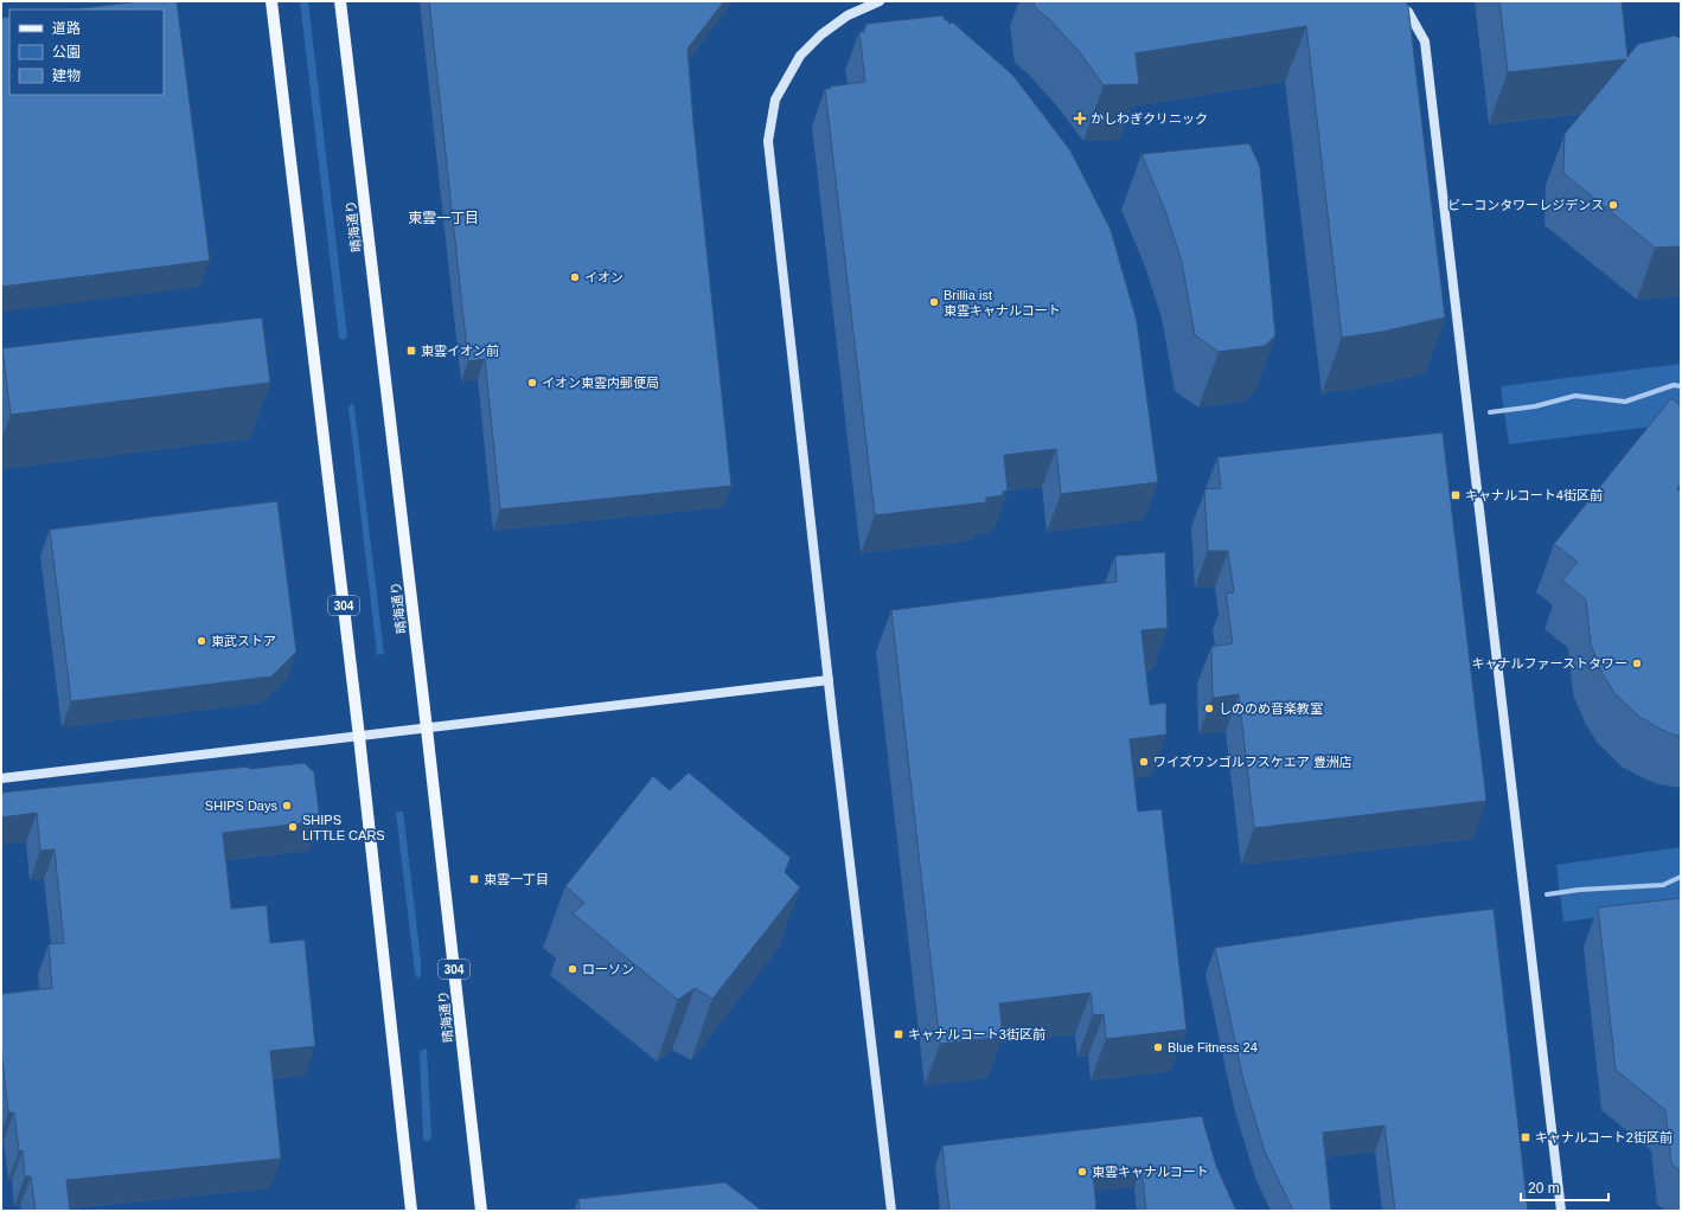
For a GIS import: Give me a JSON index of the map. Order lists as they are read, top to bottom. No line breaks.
{"streets":{"main road":["晴海通り","304"]},"districts":["東雲一丁目"],"places":{"health":["かしわぎクリニック"],"other":["ビーコンタワーレジデンス","イオン","Brillia ist 東雲キャナルコート","イオン東雲内郵便局","東武ストア","キャナルファーストタワー","しののめ音楽教室","ワイズワンゴルフスケエア 豊洲店","SHIPS Days","SHIPS LITTLE CARS","ローソン","Blue Fitness 24","東雲キャナルコート"],"transit":["東雲イオン前","キャナルコート4街区前","東雲一丁目","キャナルコート3街区前","キャナルコート2街区前"]},"legend":["道路","公園","建物"],"scale_bar":"20 m"}
